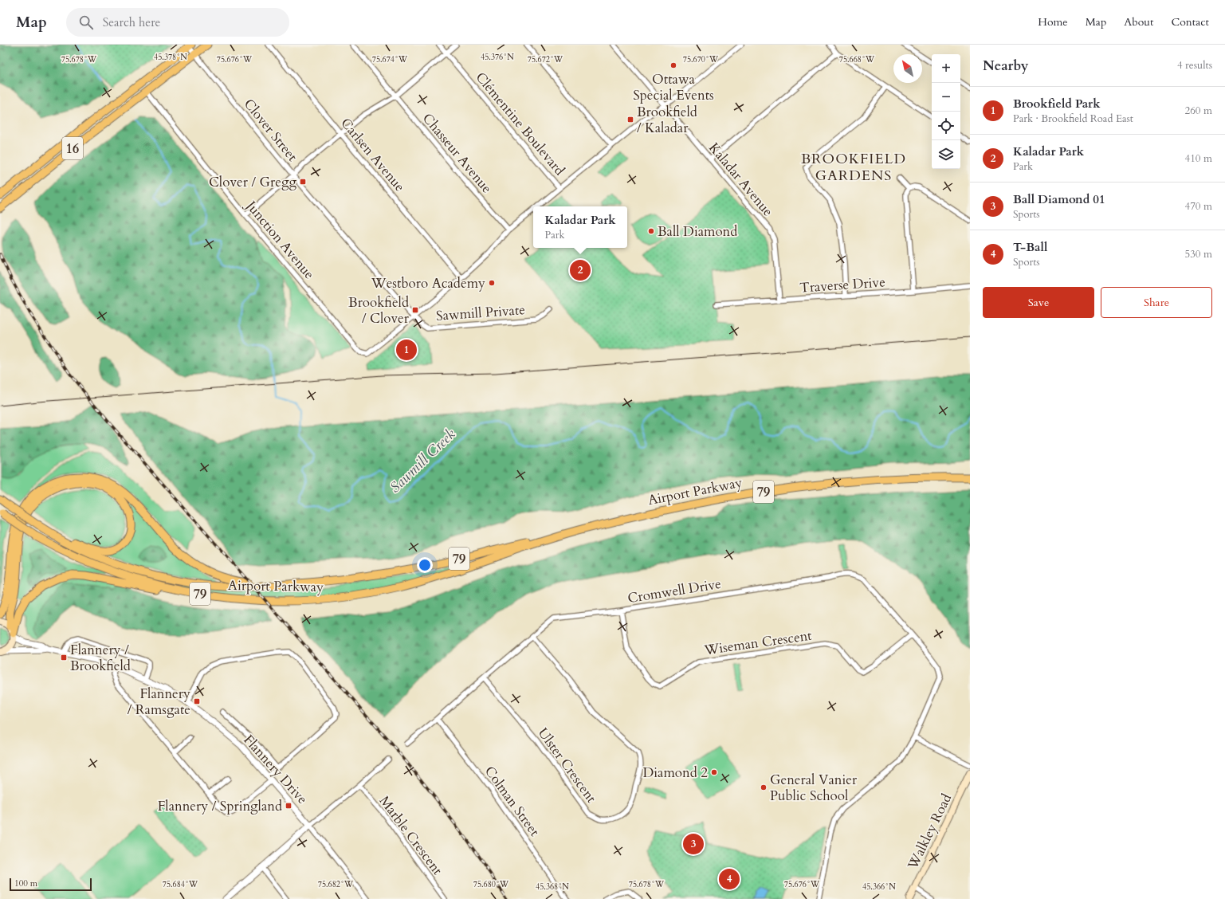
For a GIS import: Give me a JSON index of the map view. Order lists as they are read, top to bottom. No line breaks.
{"streets":{"main road":["16","Airport Parkway","79","Walkley Road"],"street":["Clémentine Boulevard","Clover Street","Chasseur Avenue","Carlsen Avenue","Kaladar Avenue","Junction Avenue","Traverse Drive","Sawmill Private","Cromwell Drive","Wiseman Crescent","Ulster Crescent","Flannery Drive","Colman Street","Marble Crescent"]},"crossings":[["Clover Street","16"],["Clover Street","Junction Avenue"],["Clover Street","Sawmill Private"],["16","Junction Avenue"],["Kaladar Avenue","Traverse Drive"],["Junction Avenue","Sawmill Private"],["Cromwell Drive","Wiseman Crescent"],["Cromwell Drive","Ulster Crescent"],["Cromwell Drive","Colman Street"]],"districts":["BROOKFIELD GARDENS"],"water":["Sawmill Creek"],"places":{"other":["Ottawa Special Events","Ball Diamond","Westboro Academy","Diamond 2","General Vanier Public School"],"transit":["Brookfield / Kaladar","Clover / Gregg","Brookfield / Clover","Flannery / Brookfield","Flannery / Ramsgate","Flannery / Springland"]},"scale_bar":"100 m","north":"top left","page":{"header":"Map","search":"Search here","nav":["Home","Map","About","Contact"],"heading":["Nearby","4 results"],"map_buttons":["+","−"],"list":[{"mark":"1","name":"Brookfield Park","note":"Park · Brookfield Road East","value":"260 m"},{"mark":"2","name":"Kaladar Park","note":"Park","value":"410 m"},{"mark":"3","name":"Ball Diamond 01","note":"Sports","value":"470 m"},{"mark":"4","name":"T-Ball","note":"Sports","value":"530 m"}],"popup":["Kaladar Park","Park"],"pins":["2","1","3","4"],"buttons":["Save","Share"],"scale":"100 m"},"coordinates":["45.378°N","45.376°N","75.678°W","75.676°W","75.674°W","75.672°W","75.670°W","75.668°W","75.684°W","75.682°W","75.680°W","45.368°N","45.366°N"]}
